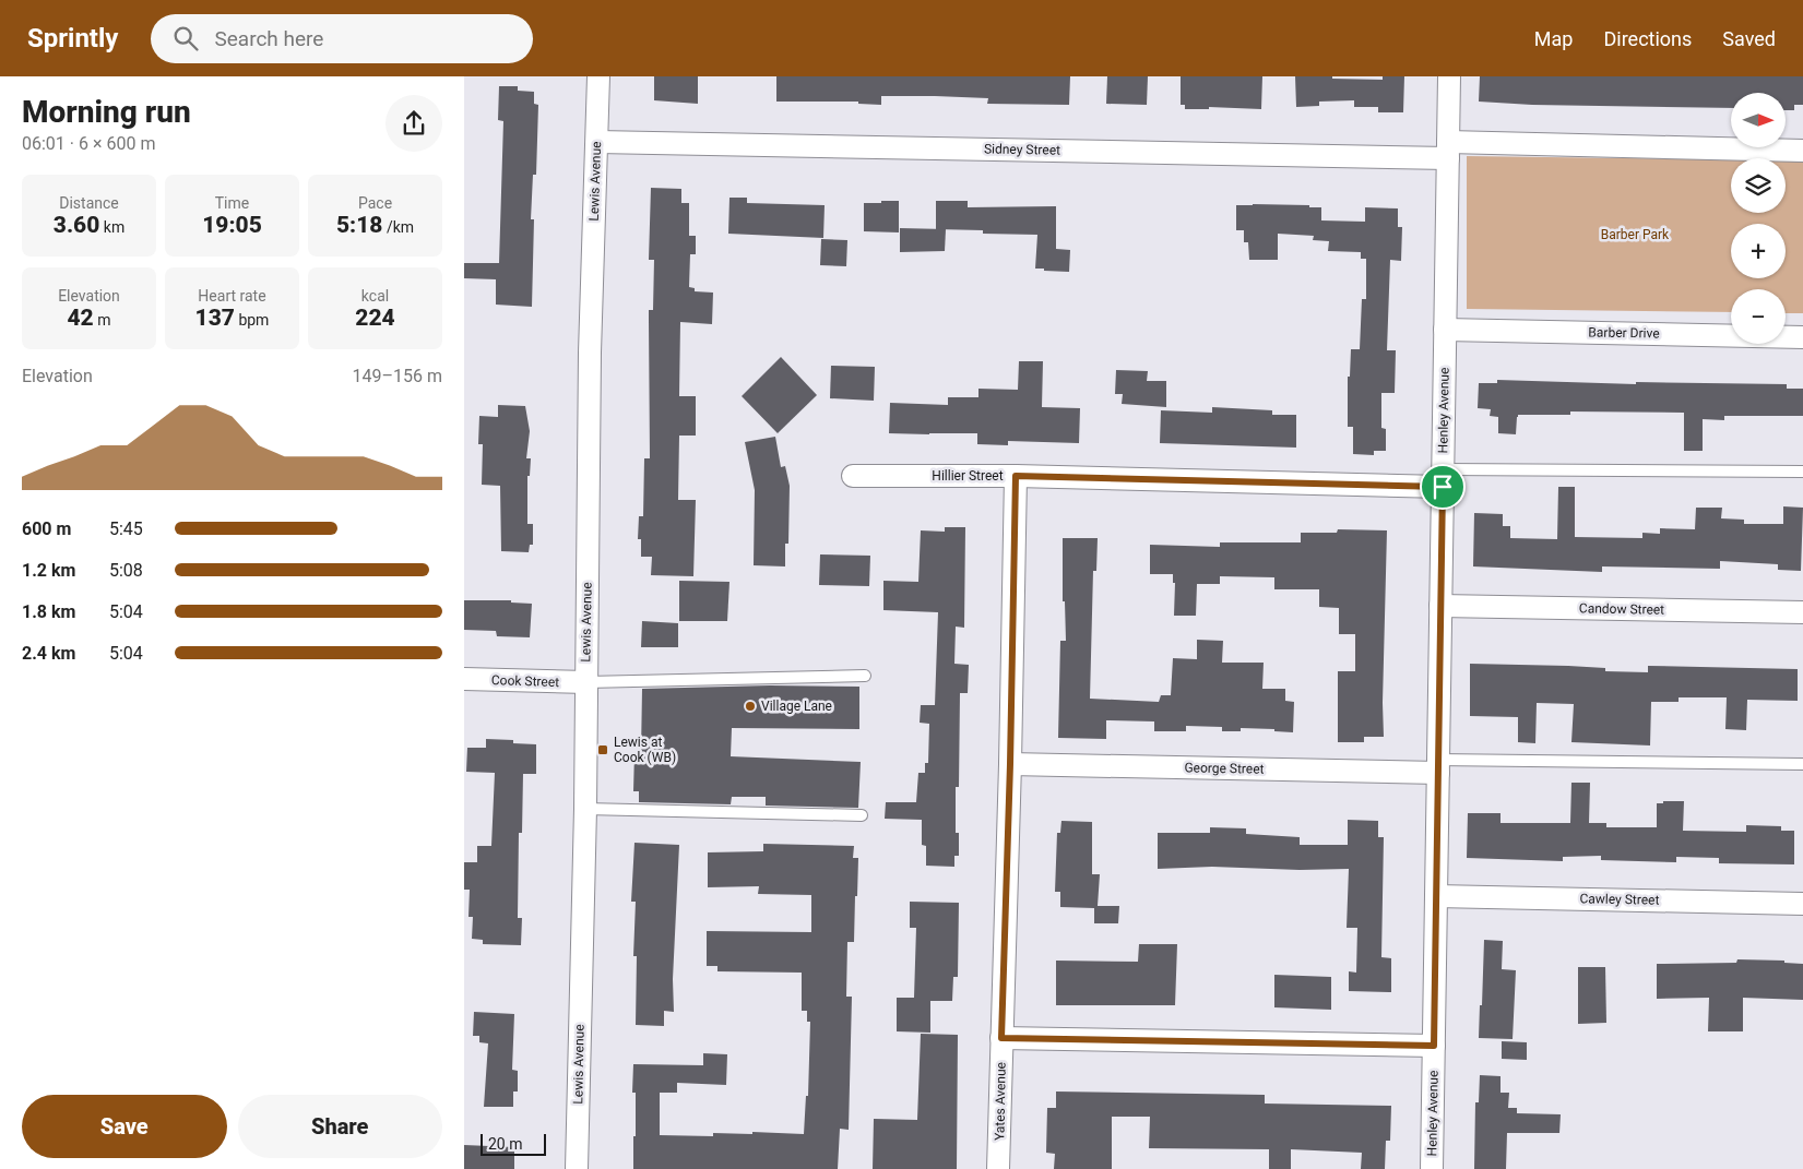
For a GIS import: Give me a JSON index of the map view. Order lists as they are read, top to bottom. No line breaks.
{"streets":{"street":["Sidney Street","Lewis Avenue","Barber Drive","Henley Avenue","Hillier Street","Candow Street","Cook Street","George Street","Cawley Street","Yates Avenue"]},"crossings":[["Sidney Street","Lewis Avenue"],["Sidney Street","Henley Avenue"],["Lewis Avenue","Cook Street"],["Barber Drive","Henley Avenue"],["Henley Avenue","Hillier Street"],["Henley Avenue","Candow Street"],["Henley Avenue","George Street"],["Henley Avenue","Cawley Street"],["Hillier Street","Yates Avenue"],["George Street","Yates Avenue"]],"parks":["Barber Park"],"places":{"other":["Village Lane"],"transit":["Lewis at Cook (WB)"]},"scale_bar":"20 m","north":"right","page":{"header":"Sprintly","search":"Search here","nav":["Map","Directions","Saved"],"heading":["Morning run","06:01 · 6 × 600 m"],"map_buttons":["+","−"],"stats":[["Distance","3.60 km"],["Time","19:05"],["Pace","5:18 /km"],["Elevation","42 m"],["Heart rate","137 bpm"],["kcal","224"]],"chart":["Elevation","149–156 m"],"list":[{"name":"600 m","note":"5:45"},{"name":"1.2 km","note":"5:08"},{"name":"1.8 km","note":"5:04"},{"name":"2.4 km","note":"5:04"}],"buttons":["Save","Share"],"scale":"20 m"}}
